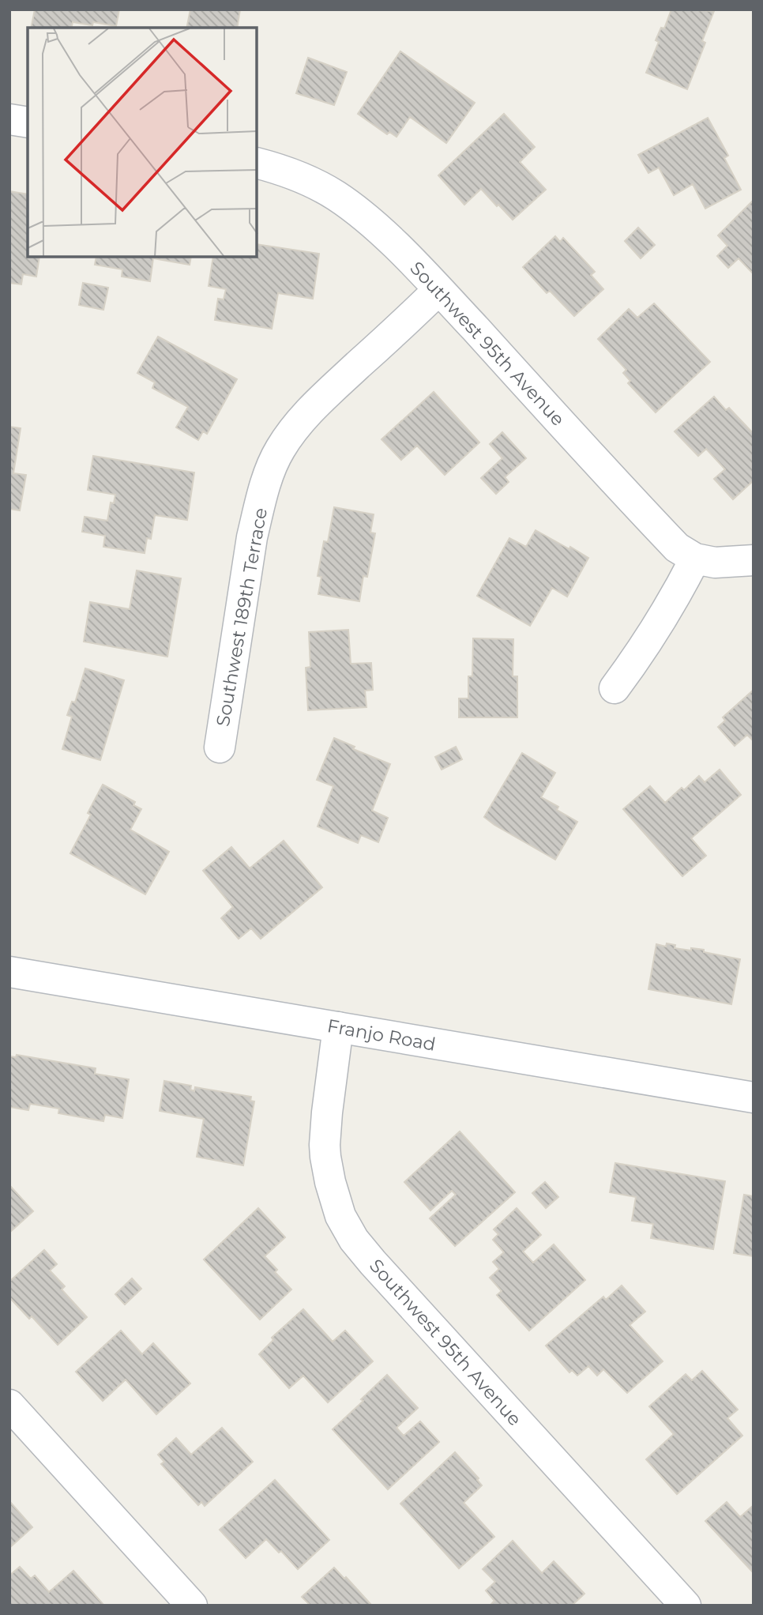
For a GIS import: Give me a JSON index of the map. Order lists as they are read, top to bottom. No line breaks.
{"streets":{"street":["Southwest 95th Avenue","Southwest 189th Terrace","Franjo Road"]},"crossings":[["Southwest 95th Avenue","Southwest 189th Terrace"],["Southwest 95th Avenue","Franjo Road"]]}
